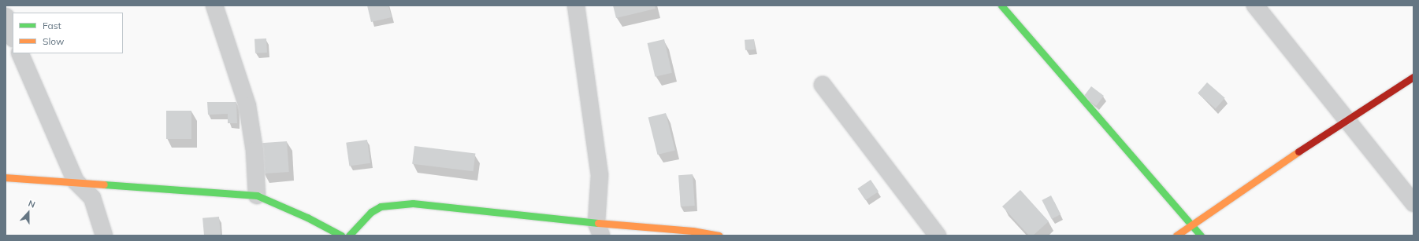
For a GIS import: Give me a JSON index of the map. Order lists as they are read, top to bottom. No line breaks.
{"legend":["Fast","Slow"],"north":"top"}
